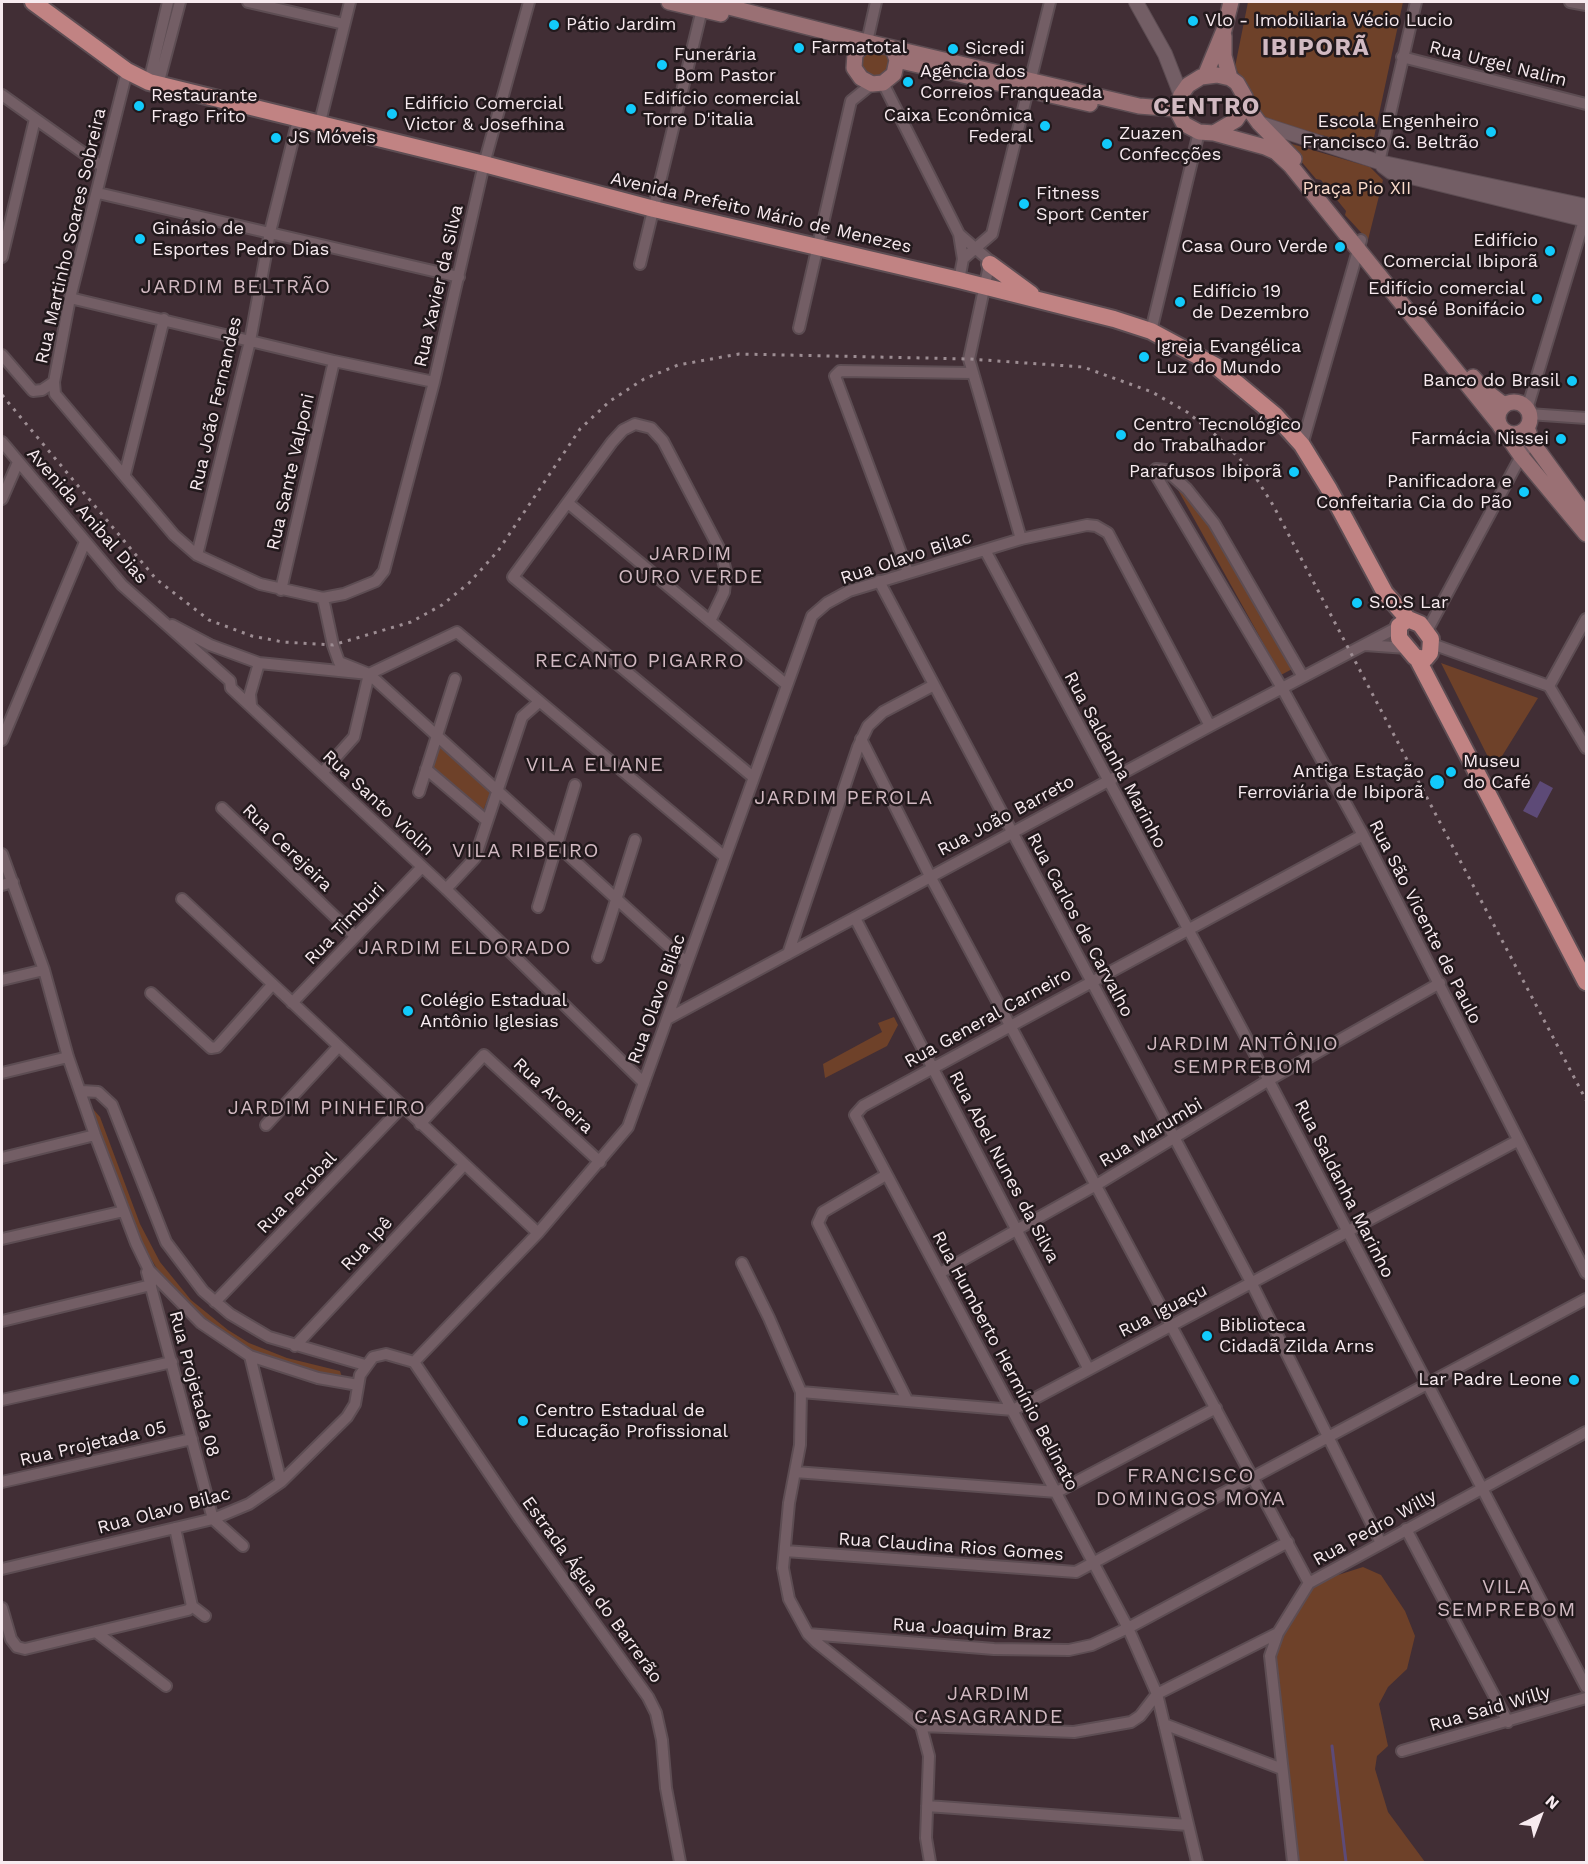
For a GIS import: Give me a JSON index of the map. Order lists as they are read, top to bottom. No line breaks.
{"streets":{"main road":["Avenida Prefeito Mário de Menezes"],"street":["Rua Urgel Nalim","Rua Martinho Soares Sobreira","Rua Xavier da Silva","Rua João Fernandes","Rua Sante Valponi","Avenida Anibal Dias","Rua Olavo Bilac","Rua Saldanha Marinho","Rua Santo Violin","Rua João Barreto","Rua Cerejeira","Rua São Vicente de Paulo","Rua Timburi","Rua Carlos de Carvalho","Rua General Carneiro","Rua Aroeira","Rua Marumbi","Rua Abel Nunes da Silva","Rua Perobal","Rua Ipê","Rua Iguaçu","Rua Humberto Hermínio Belinato","Rua Projetada 08","Rua Projetada 05","Rua Pedro Willy","Rua Claudina Rios Gomes","Estrada Água do Barrerão","Rua Joaquim Braz","Rua Said Willy"]},"crossings":[["Avenida Prefeito Mário de Menezes","Rua Martinho Soares Sobreira"],["Avenida Prefeito Mário de Menezes","Rua Xavier da Silva"],["Avenida Prefeito Mário de Menezes","Rua João Fernandes"],["Avenida Prefeito Mário de Menezes","Rua João Barreto"],["Rua Martinho Soares Sobreira","Rua Xavier da Silva"],["Rua Martinho Soares Sobreira","Rua João Fernandes"],["Rua Martinho Soares Sobreira","Rua Sante Valponi"],["Avenida Anibal Dias","Rua Santo Violin"],["Rua Olavo Bilac","Rua Saldanha Marinho"],["Rua Olavo Bilac","Rua Santo Violin"],["Rua Olavo Bilac","Rua João Barreto"],["Rua Olavo Bilac","Rua Carlos de Carvalho"],["Rua Olavo Bilac","Rua Aroeira"],["Rua Olavo Bilac","Rua Projetada 08"],["Rua Olavo Bilac","Estrada Água do Barrerão"],["Rua Saldanha Marinho","Rua João Barreto"],["Rua Saldanha Marinho","Rua General Carneiro"],["Rua Saldanha Marinho","Rua Marumbi"],["Rua Saldanha Marinho","Rua Iguaçu"],["Rua Saldanha Marinho","Rua Pedro Willy"],["Rua Saldanha Marinho","Rua Claudina Rios Gomes"],["Rua Santo Violin","Rua Timburi"],["Rua João Barreto","Rua São Vicente de Paulo"],["Rua João Barreto","Rua Carlos de Carvalho"],["Rua João Barreto","Rua Abel Nunes da Silva"],["Rua Cerejeira","Rua Timburi"],["Rua São Vicente de Paulo","Rua General Carneiro"],["Rua São Vicente de Paulo","Rua Marumbi"],["Rua São Vicente de Paulo","Rua Iguaçu"],["Rua Carlos de Carvalho","Rua General Carneiro"],["Rua Carlos de Carvalho","Rua Marumbi"],["Rua Carlos de Carvalho","Rua Iguaçu"],["Rua Carlos de Carvalho","Rua Pedro Willy"],["Rua Carlos de Carvalho","Rua Claudina Rios Gomes"],["Rua General Carneiro","Rua Abel Nunes da Silva"],["Rua General Carneiro","Rua Humberto Hermínio Belinato"],["Rua Marumbi","Rua Abel Nunes da Silva"],["Rua Marumbi","Rua Humberto Hermínio Belinato"],["Rua Abel Nunes da Silva","Rua Iguaçu"],["Rua Iguaçu","Rua Humberto Hermínio Belinato"],["Rua Humberto Hermínio Belinato","Rua Claudina Rios Gomes"],["Rua Humberto Hermínio Belinato","Rua Joaquim Braz"],["Rua Projetada 08","Rua Projetada 05"]],"districts":["IBIPORÃ","CENTRO","JARDIM BELTRÃO","JARDIM OURO VERDE","RECANTO PIGARRO","VILA ELIANE","JARDIM PEROLA","VILA RIBEIRO","JARDIM ELDORADO","JARDIM ANTÔNIO SEMPREBOM","JARDIM PINHEIRO","FRANCISCO DOMINGOS MOYA","VILA SEMPREBOM","JARDIM CASAGRANDE"],"parks":["Praça Pio XII"],"places":["Vlo - Imobiliaria Vécio Lucio","Pátio Jardim","Farmatotal","Sicredi","Funerária Bom Pastor","Agência dos Correios Franqueada","Restaurante Frago Frito","Edifício comercial Torre D'italia","Edifício Comercial Victor & Josefhina","Caixa Econômica Federal","Escola Engenheiro Francisco G. Beltrão","JS Móveis","Zuazen Confecções","Fitness Sport Center","Ginásio de Esportes Pedro Dias","Casa Ouro Verde","Edifício Comercial Ibiporã","Edifício comercial José Bonifácio","Edifício 19 de Dezembro","Igreja Evangélica Luz do Mundo","Banco do Brasil","Centro Tecnológico do Trabalhador","Farmácia Nissei","Parafusos Ibiporã","Panificadora e Confeitaria Cia do Pão","S.O.S Lar","Museu do Café","Antiga Estação Ferroviária de Ibiporã","Colégio Estadual Antônio Iglesias","Biblioteca Cidadã Zilda Arns","Lar Padre Leone","Centro Estadual de Educação Profissional"],"north":"top right"}
